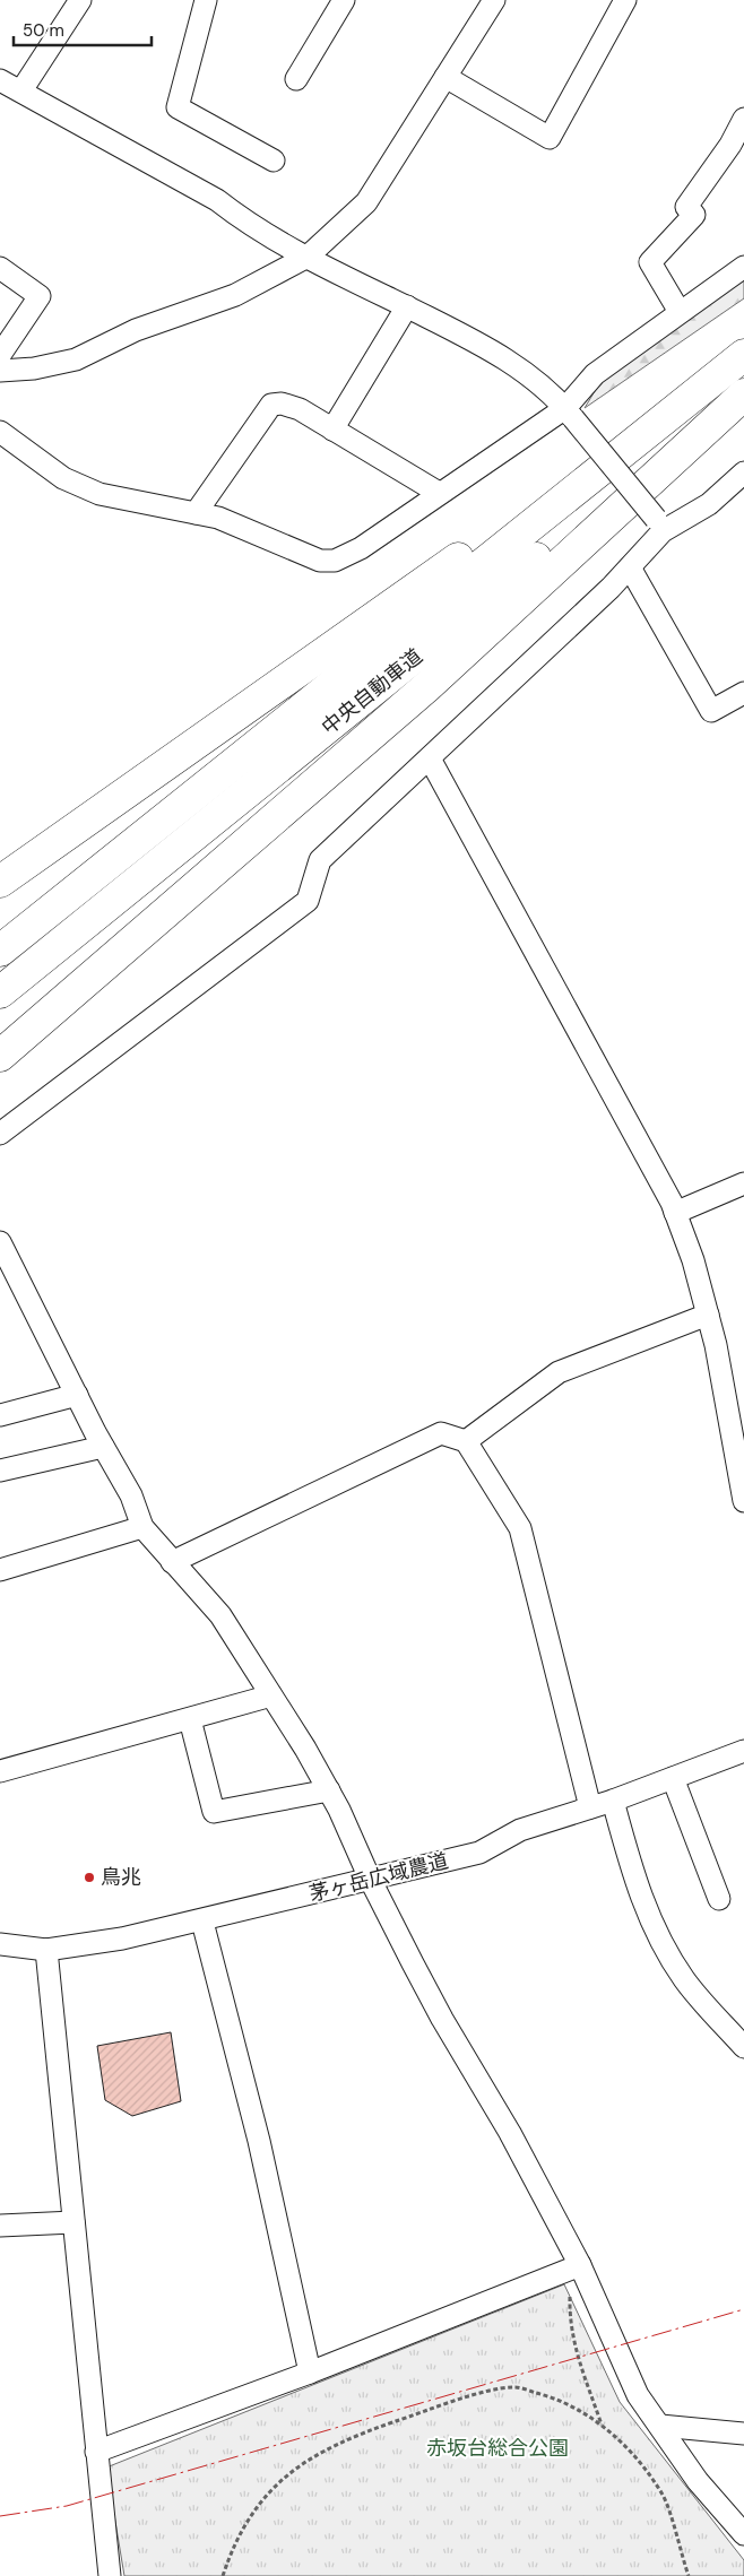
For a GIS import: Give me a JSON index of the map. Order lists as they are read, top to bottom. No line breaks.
{"streets":{"highway":["中央自動車道"],"street":["茅ヶ岳広域農道"]},"parks":["赤坂台総合公園"],"places":["鳥兆"],"scale_bar":"50 m"}
